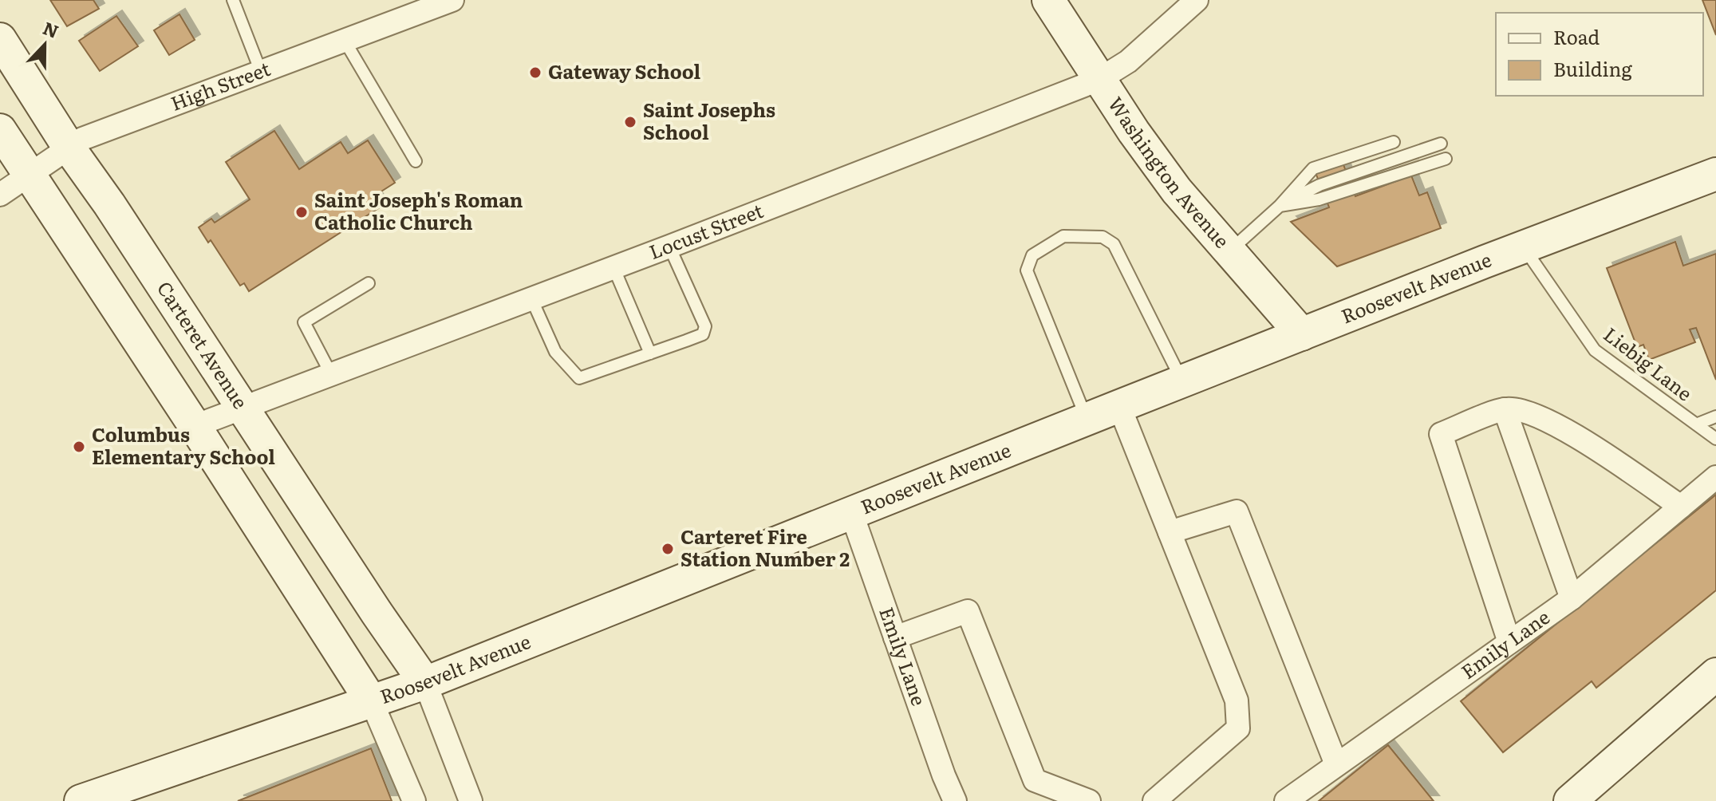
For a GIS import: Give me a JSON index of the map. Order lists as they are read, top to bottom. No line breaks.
{"streets":{"street":["High Street","Washington Avenue","Locust Street","Roosevelt Avenue","Carteret Avenue","Emily Lane"],"lane":["Liebig Lane"]},"crossings":[["High Street","Carteret Avenue"],["Washington Avenue","Locust Street"],["Washington Avenue","Roosevelt Avenue"],["Locust Street","Carteret Avenue"],["Roosevelt Avenue","Carteret Avenue"],["Roosevelt Avenue","Liebig Lane"],["Roosevelt Avenue","Emily Lane"]],"places":["Gateway School","Saint Josephs School","Saint Joseph's Roman Catholic Church","Columbus Elementary School","Carteret Fire Station Number 2"],"legend":["Road","Building"],"north":"top"}
